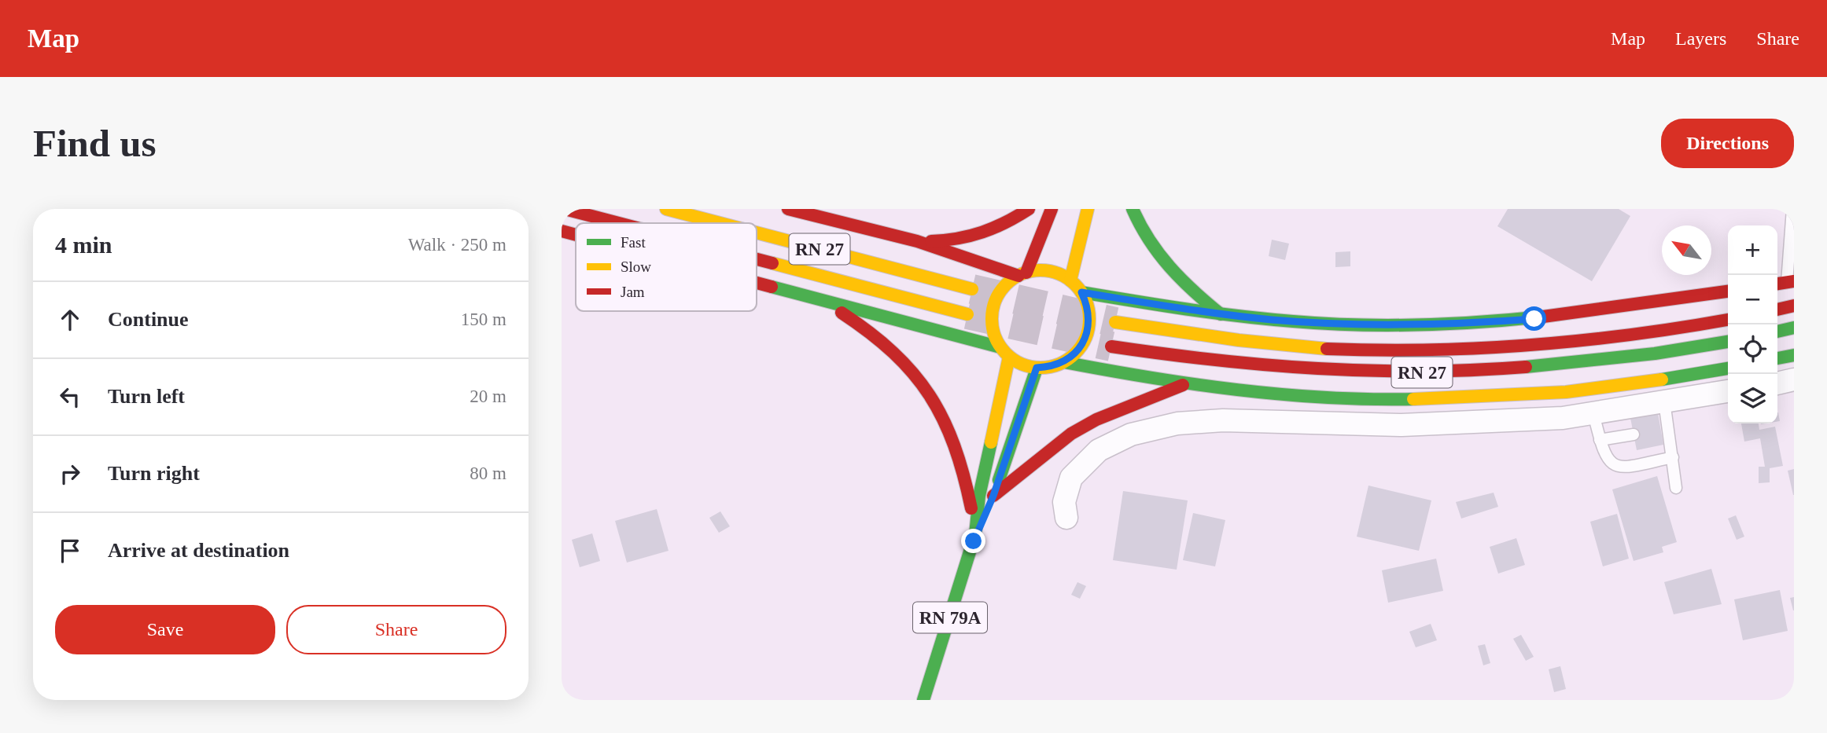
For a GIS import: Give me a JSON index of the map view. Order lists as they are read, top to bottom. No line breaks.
{"streets":{"main road":["RN 27","RN 79A"]},"legend":["Fast","Slow","Jam"],"north":"top left","page":{"header":"Map","nav":["Map","Layers","Share"],"buttons":["Directions",["Save","Share"]],"title":"Find us","heading":["4 min","Walk · 250 m"],"map_buttons":["+","−"],"list":[["Continue","150 m"],["Turn left","20 m"],["Turn right","80 m"],"Arrive at destination"]}}
